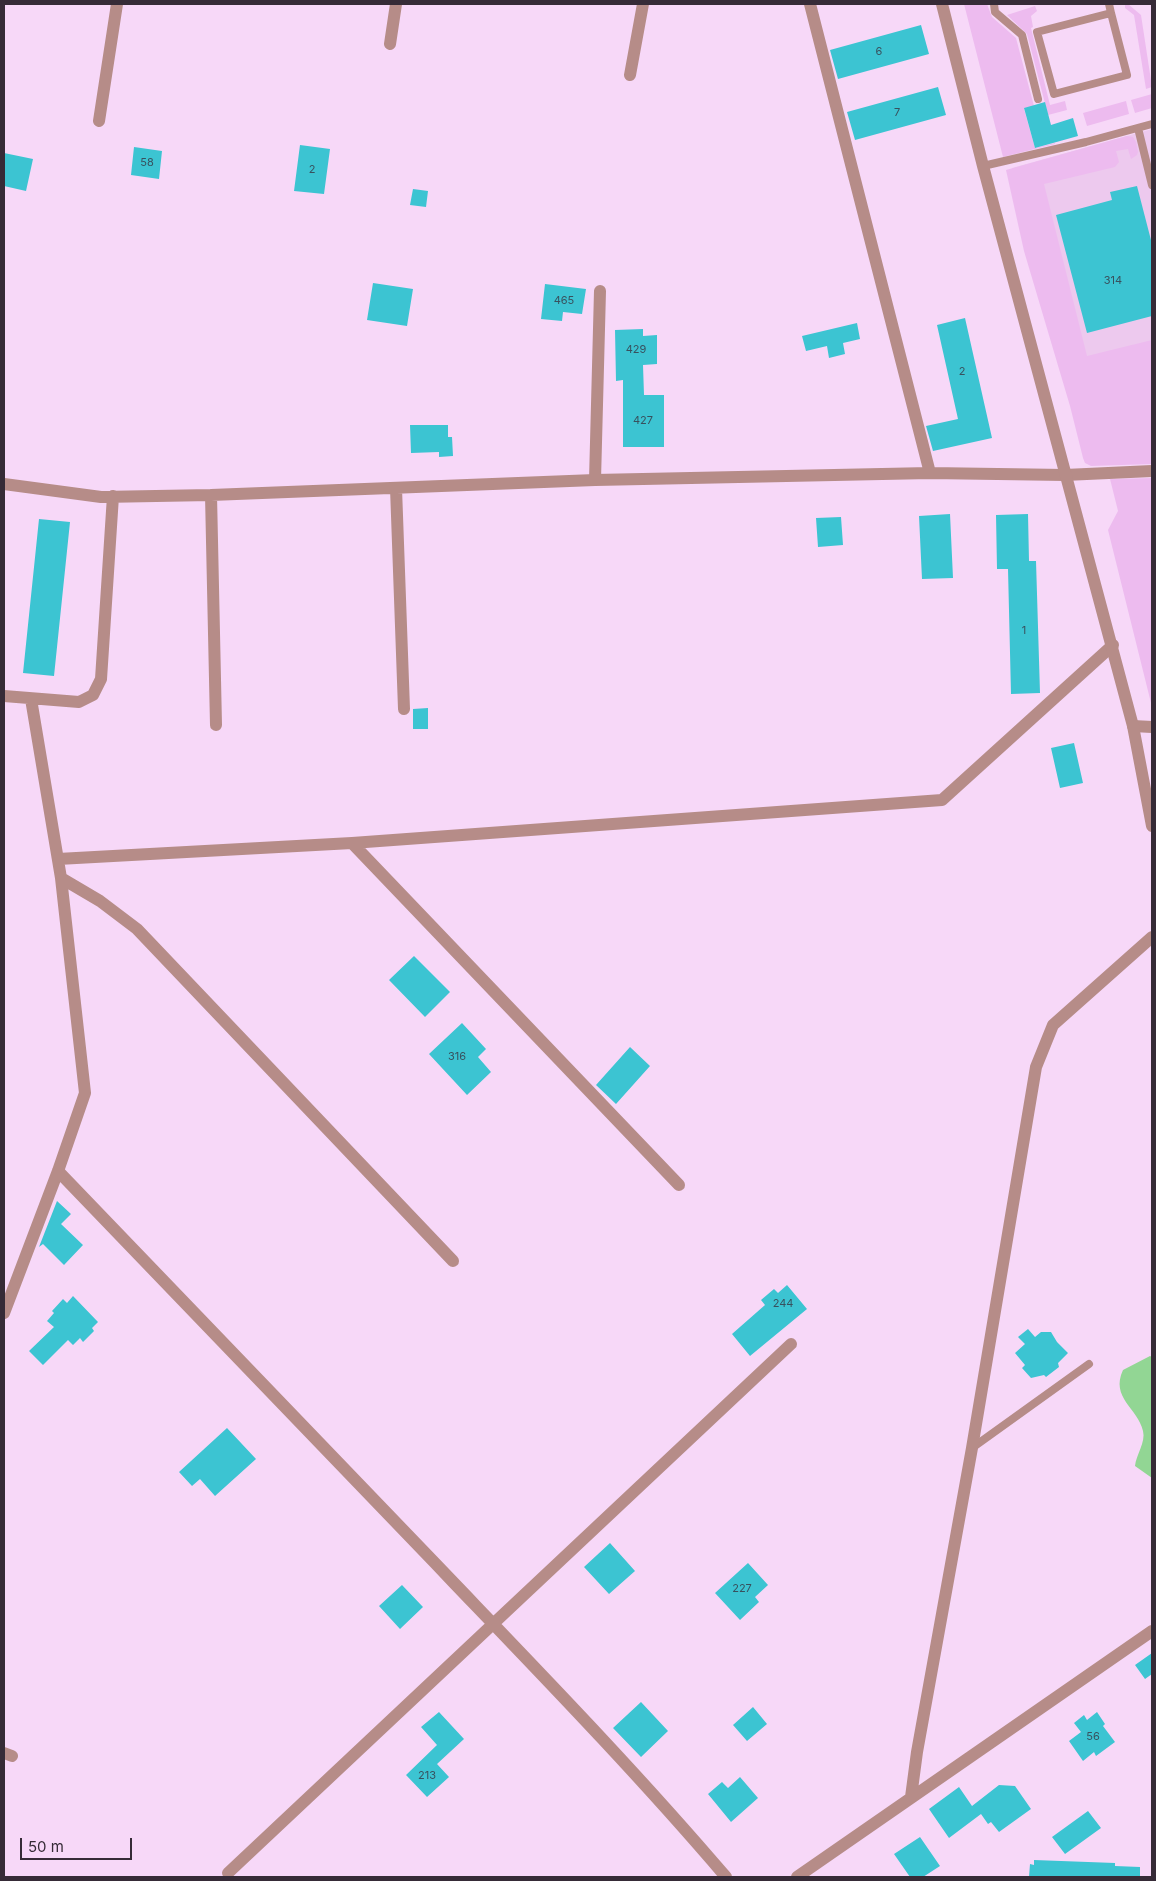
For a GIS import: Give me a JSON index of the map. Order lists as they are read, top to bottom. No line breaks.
{"house_numbers":["6","7","58","2","314","465","429","2","427","1","316","244","227","56","213"],"scale_bar":"50 m"}
